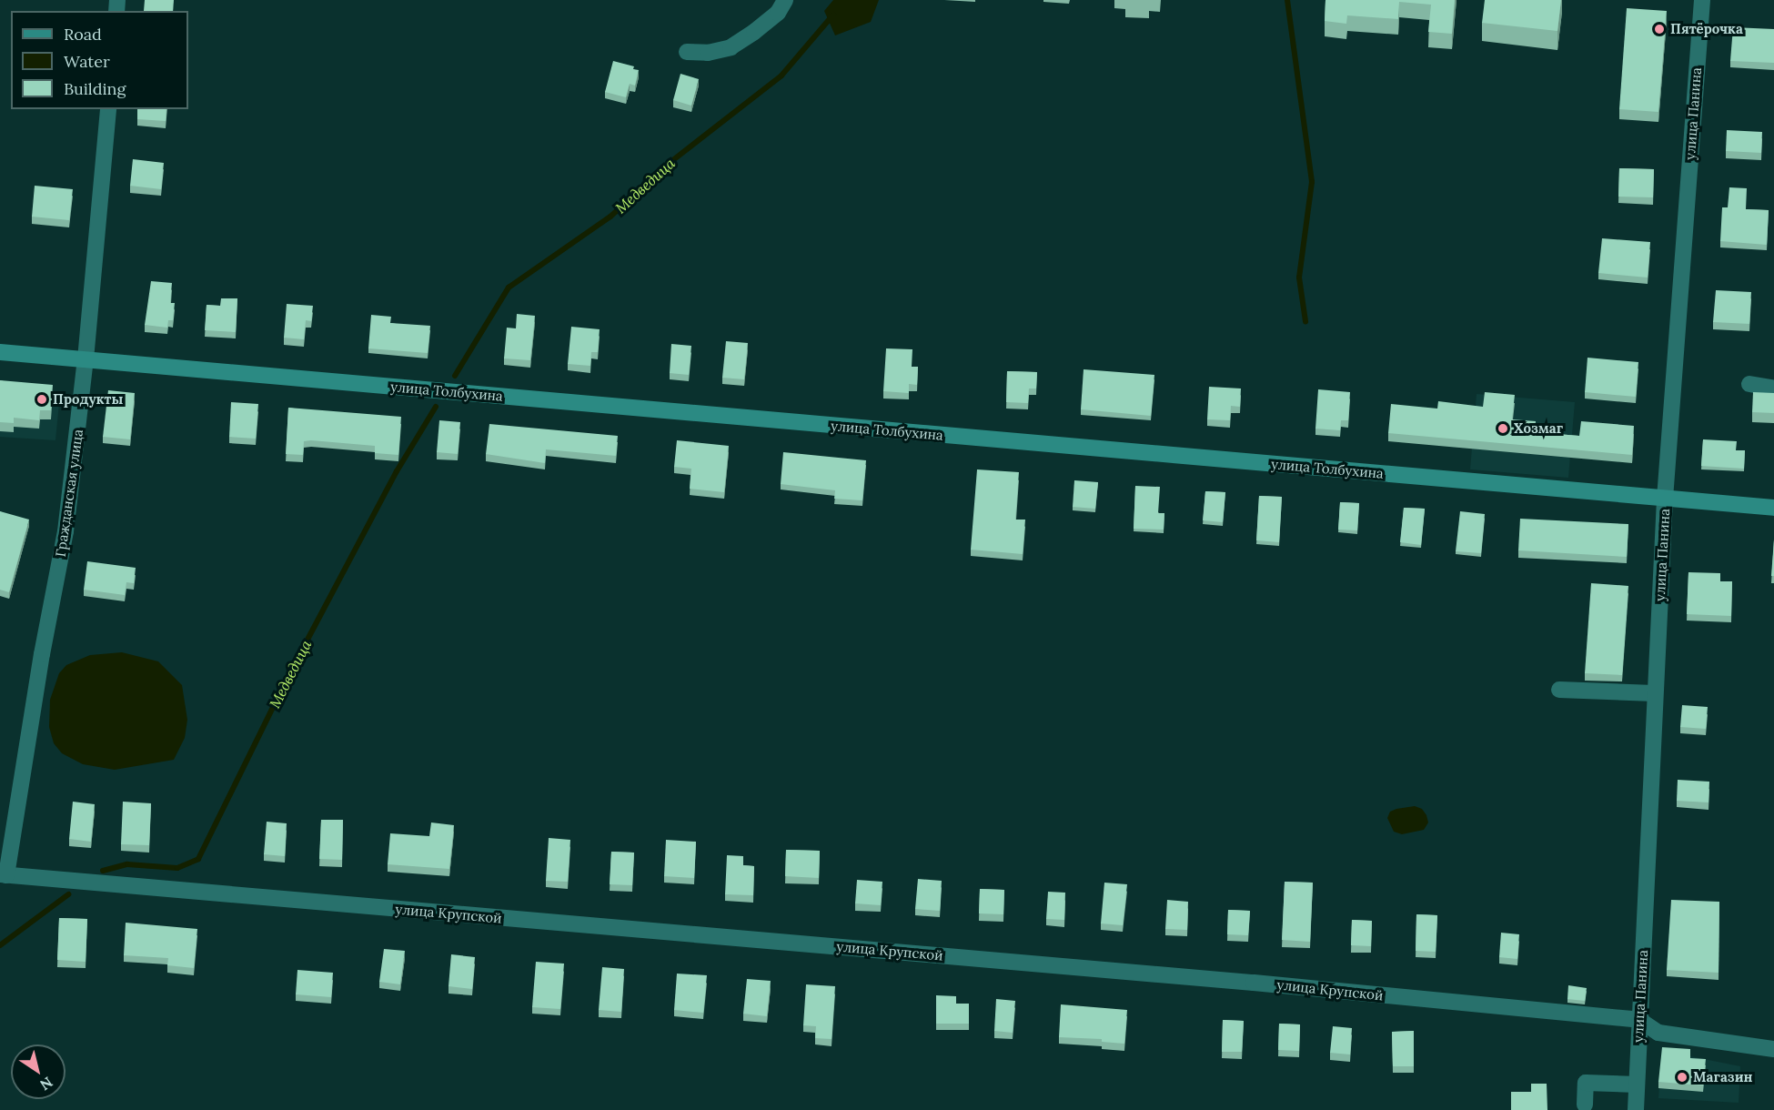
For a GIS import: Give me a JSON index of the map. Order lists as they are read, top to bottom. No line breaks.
{"streets":{"main road":["улица Толбухина"],"street":["улица Панина","Гражданская улица","улица Крупской"]},"crossings":[["улица Панина","улица Толбухина"],["улица Панина","улица Крупской"],["улица Толбухина","Гражданская улица"],["Гражданская улица","улица Крупской"]],"water":["Медведица"],"places":["Пятёрочка","Продукты","Хозмаг","Магазин"],"legend":["Road","Water","Building"],"north":"bottom right"}
